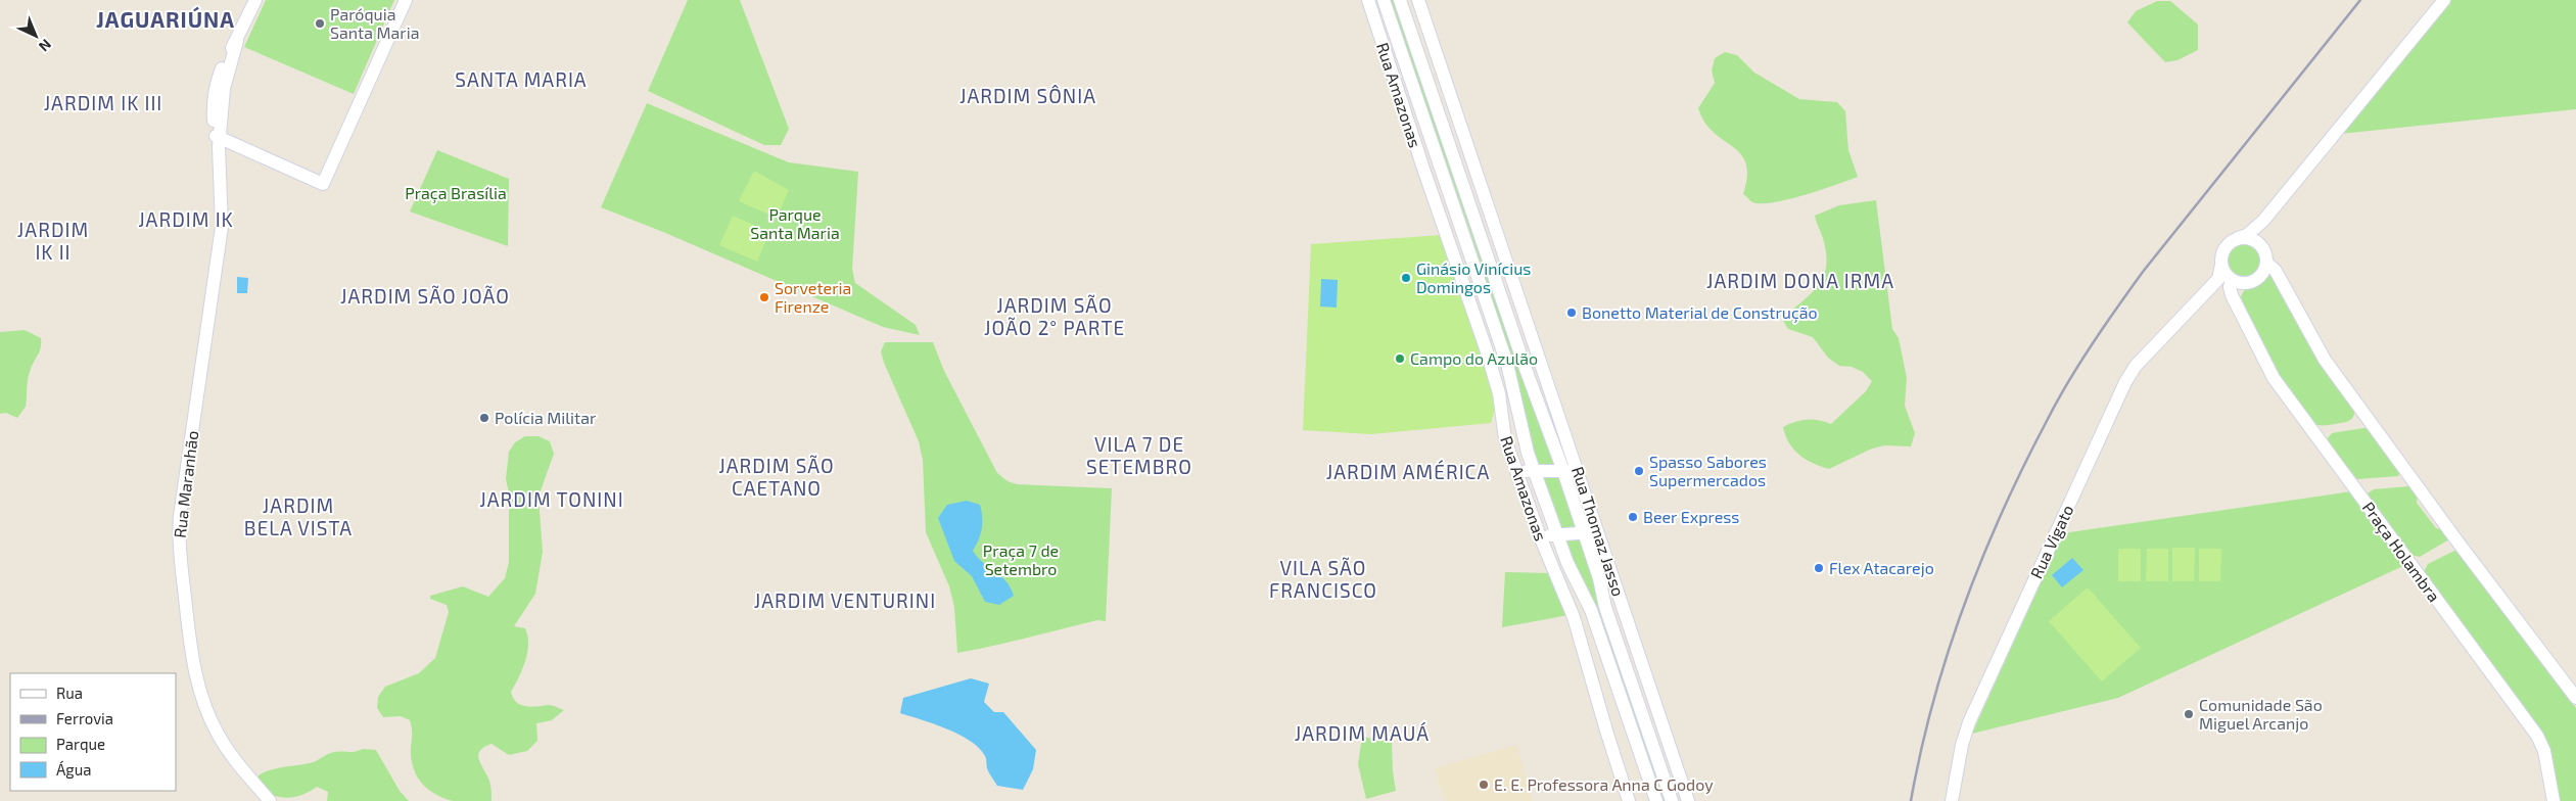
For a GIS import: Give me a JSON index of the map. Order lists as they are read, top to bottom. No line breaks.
{"streets":{"street":["Rua Amazonas","Rua Maranhão","Rua Thomaz Jasso","Rua Vigato","Praça Holambra"]},"districts":["JAGUARIÚNA","SANTA MARIA","JARDIM SÔNIA","JARDIM IK III","JARDIM IK","JARDIM IK II","JARDIM DONA IRMA","JARDIM SÃO JOÃO","JARDIM SÃO JOÃO 2° PARTE","VILA 7 DE SETEMBRO","JARDIM SÃO CAETANO","JARDIM AMÉRICA","JARDIM TONINI","JARDIM BELA VISTA","VILA SÃO FRANCISCO","JARDIM VENTURINI","JARDIM MAUÁ"],"parks":["Praça Brasília","Parque Santa Maria","Praça 7 de Setembro"],"places":["Paróquia Santa Maria","Ginásio Vinícius Domingos","Sorveteria Firenze","Bonetto Material de Construção","Campo do Azulão","Polícia Militar","Spasso Sabores Supermercados","Beer Express","Flex Atacarejo","Comunidade São Miguel Arcanjo","E. E. Professora Anna C Godoy"],"legend":["Rua","Ferrovia","Parque","Água"],"north":"bottom right"}
